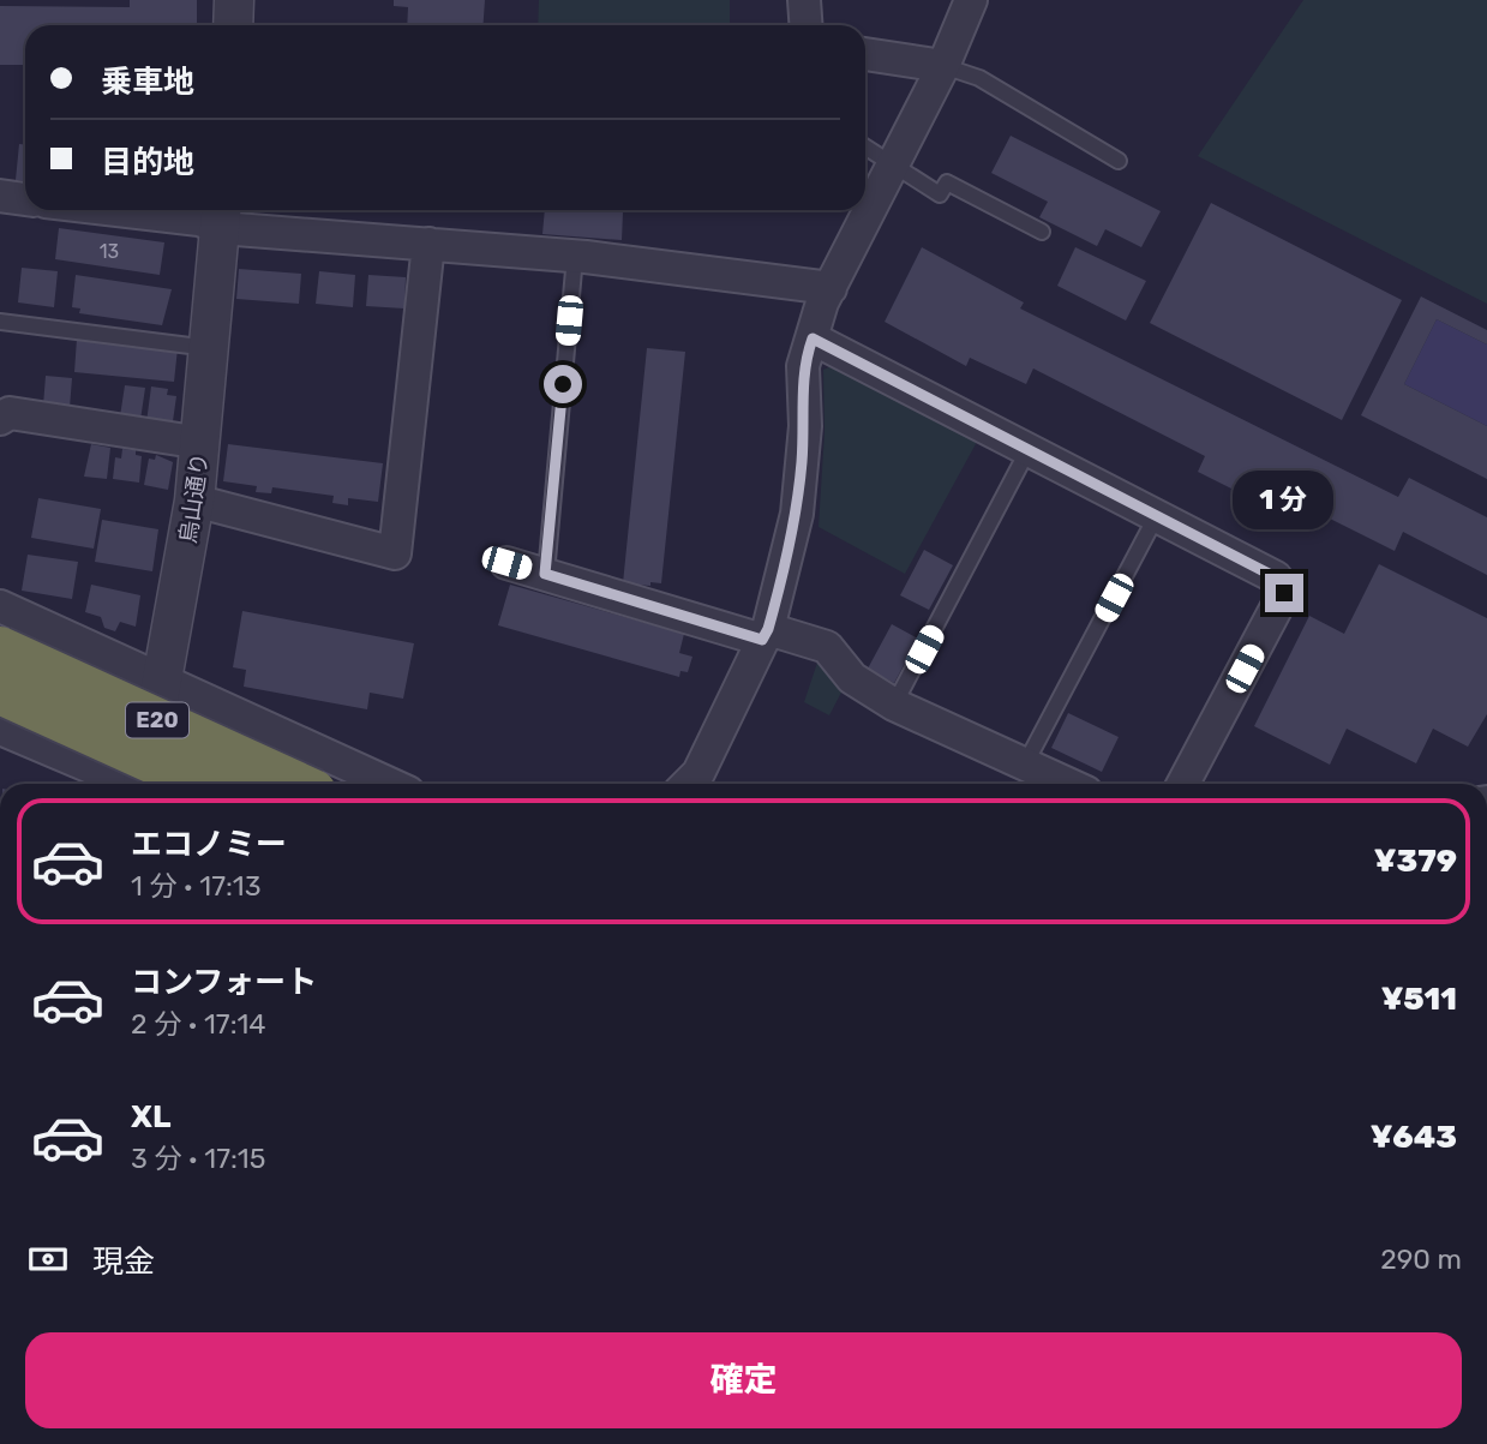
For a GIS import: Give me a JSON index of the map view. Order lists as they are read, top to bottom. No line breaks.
{"streets":{"highway":["E20"],"street":["烏山通り"]},"house_numbers":["13"],"page":{"banner":["乗車地","目的地"],"bubble":"1 分","list":[{"name":"エコノミー","note":"1 分 · 17:13","value":"¥379"},{"name":"コンフォート","note":"2 分 · 17:14","value":"¥511"},{"name":"XL","note":"3 分 · 17:15","value":"¥643"}],"pay":["現金","290 m"],"buttons":"確定"}}
